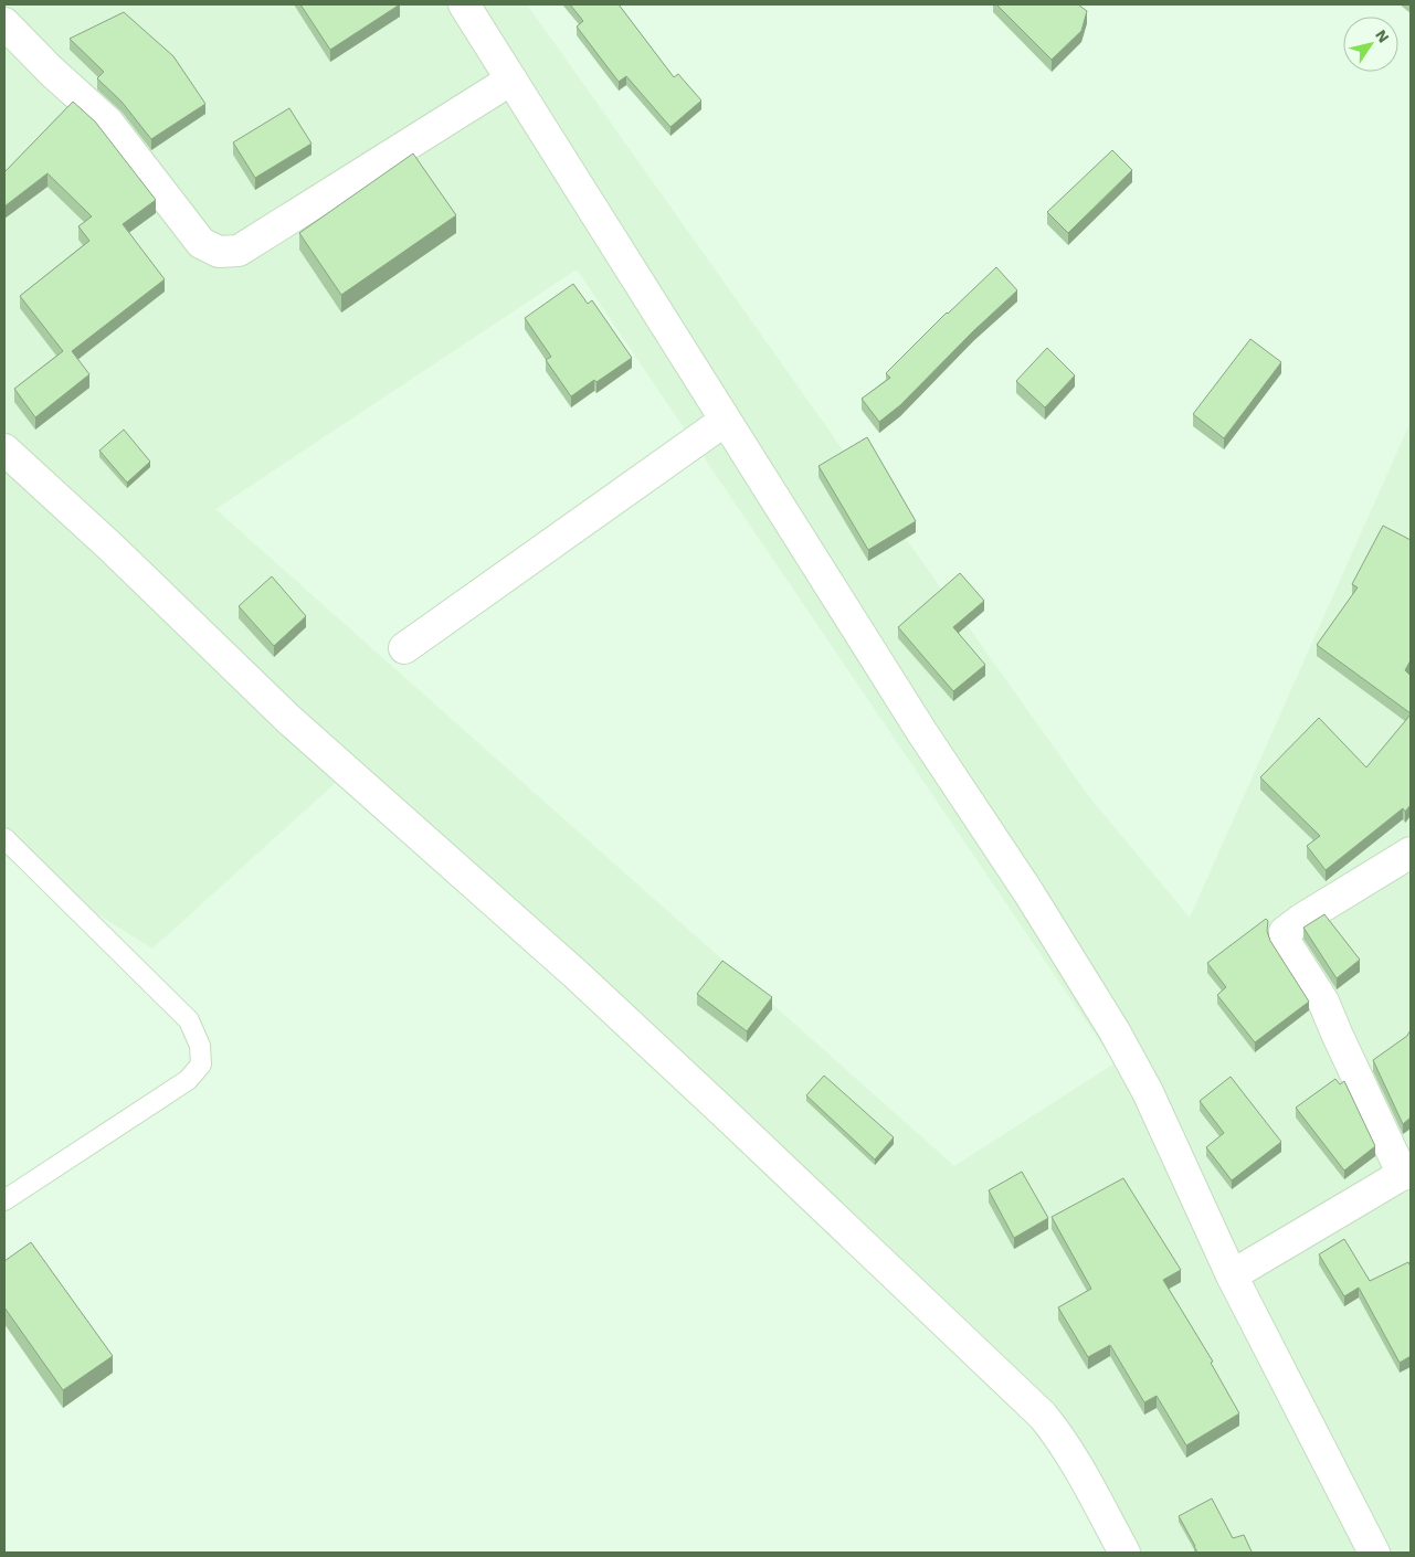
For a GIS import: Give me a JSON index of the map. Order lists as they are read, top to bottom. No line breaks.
{"north":"top right"}
